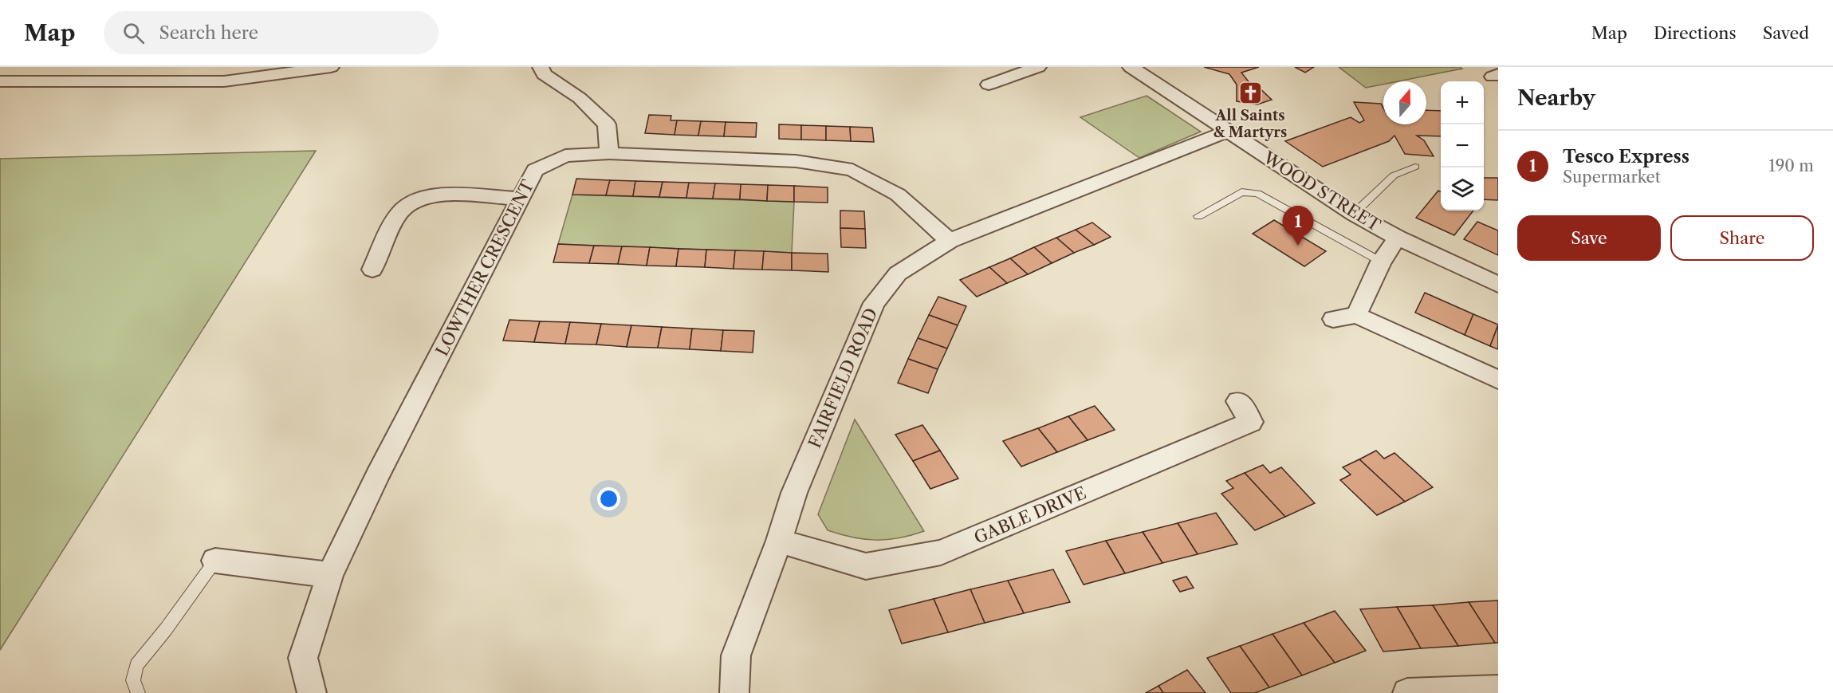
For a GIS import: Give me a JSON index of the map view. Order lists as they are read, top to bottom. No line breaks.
{"streets":{"street":["WOOD STREET","LOWTHER CRESCENT","FAIRFIELD ROAD","GABLE DRIVE"]},"crossings":[["WOOD STREET","FAIRFIELD ROAD"],["LOWTHER CRESCENT","FAIRFIELD ROAD"],["FAIRFIELD ROAD","GABLE DRIVE"]],"places":{"church":["All Saints & Martyrs"]},"north":"top","page":{"header":"Map","search":"Search here","nav":["Map","Directions","Saved"],"heading":"Nearby","map_buttons":["+","−"],"list":[{"mark":"1","name":"Tesco Express","note":"Supermarket","value":"190 m"}],"buttons":["Save","Share"],"pins":"1"}}
